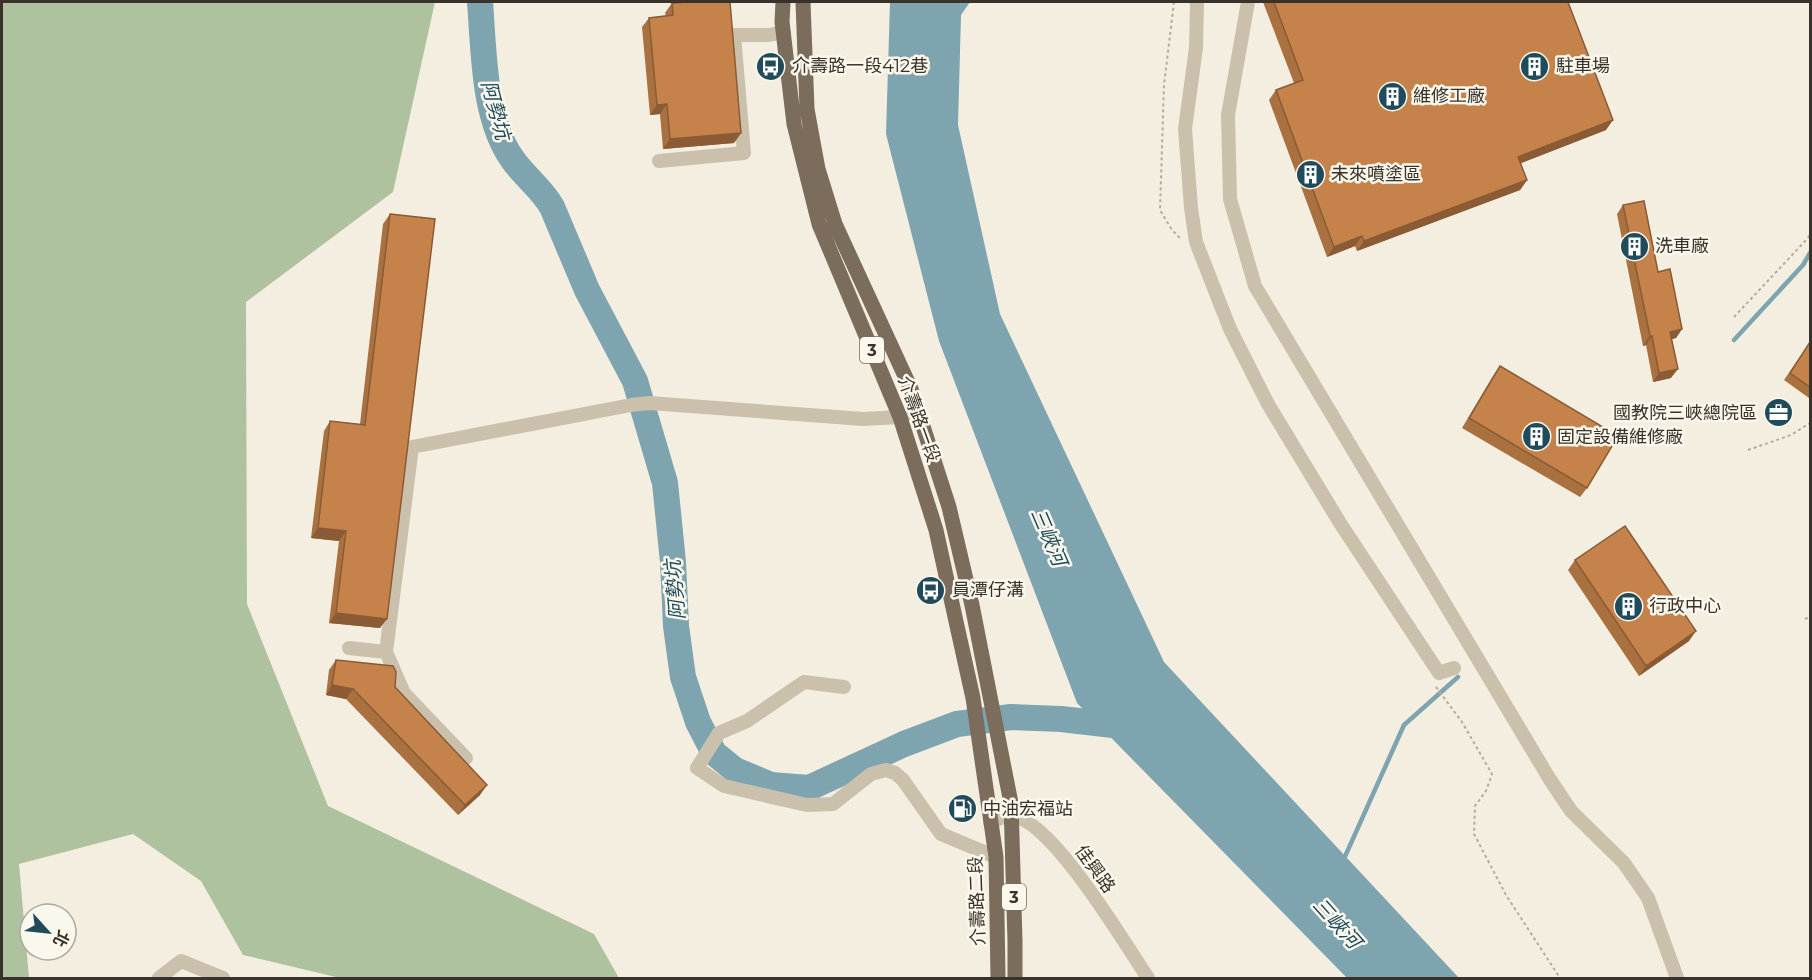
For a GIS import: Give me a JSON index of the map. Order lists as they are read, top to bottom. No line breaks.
{"streets":{"main road":["3","介壽路一段","介壽路二段"],"street":["佳興路"]},"crossings":[["介壽路一段","佳興路"],["介壽路一段","介壽路二段"],["佳興路","介壽路二段"]],"water":["阿勢坑","三峽河"],"places":{"bus stop":["介壽路一段412巷","員潭仔溝"],"building":["駐車場","維修工廠","未來噴塗區","洗車廠","固定設備維修廠","行政中心"],"office":["國教院三峽總院區"],"fuel station":["中油宏福站"]},"north":"bottom right"}
